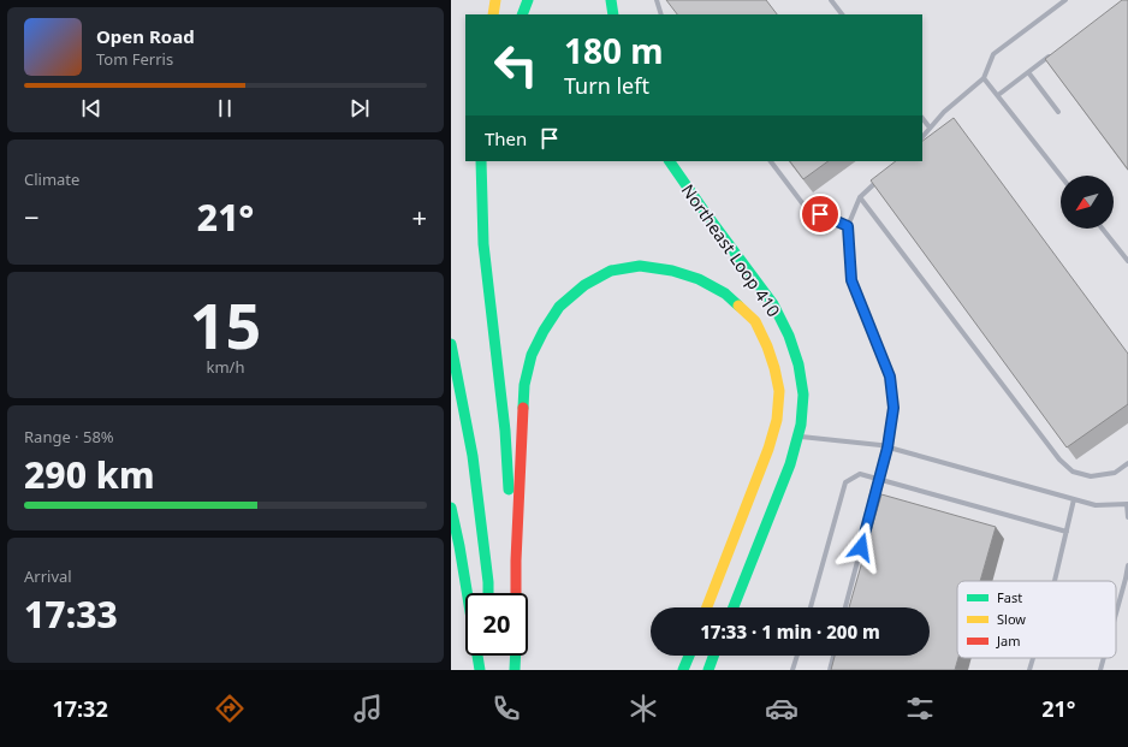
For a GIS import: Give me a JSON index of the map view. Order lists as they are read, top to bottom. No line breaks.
{"streets":{"main road":["Northeast Loop 410"]},"legend":["Fast","Slow","Jam"],"north":"bottom left","page":{"turn":["180 m","Turn left"],"song":["Open Road","Tom Ferris"],"then":"Then","tile":["Climate",["15","km/h"],["Range · 58%","290 km"],["Arrival","17:33"]],"heat":["−","21°","+"],"limit":"20","trip":"17:33 · 1 min · 200 m","tabs":["17:32","21°"]}}
